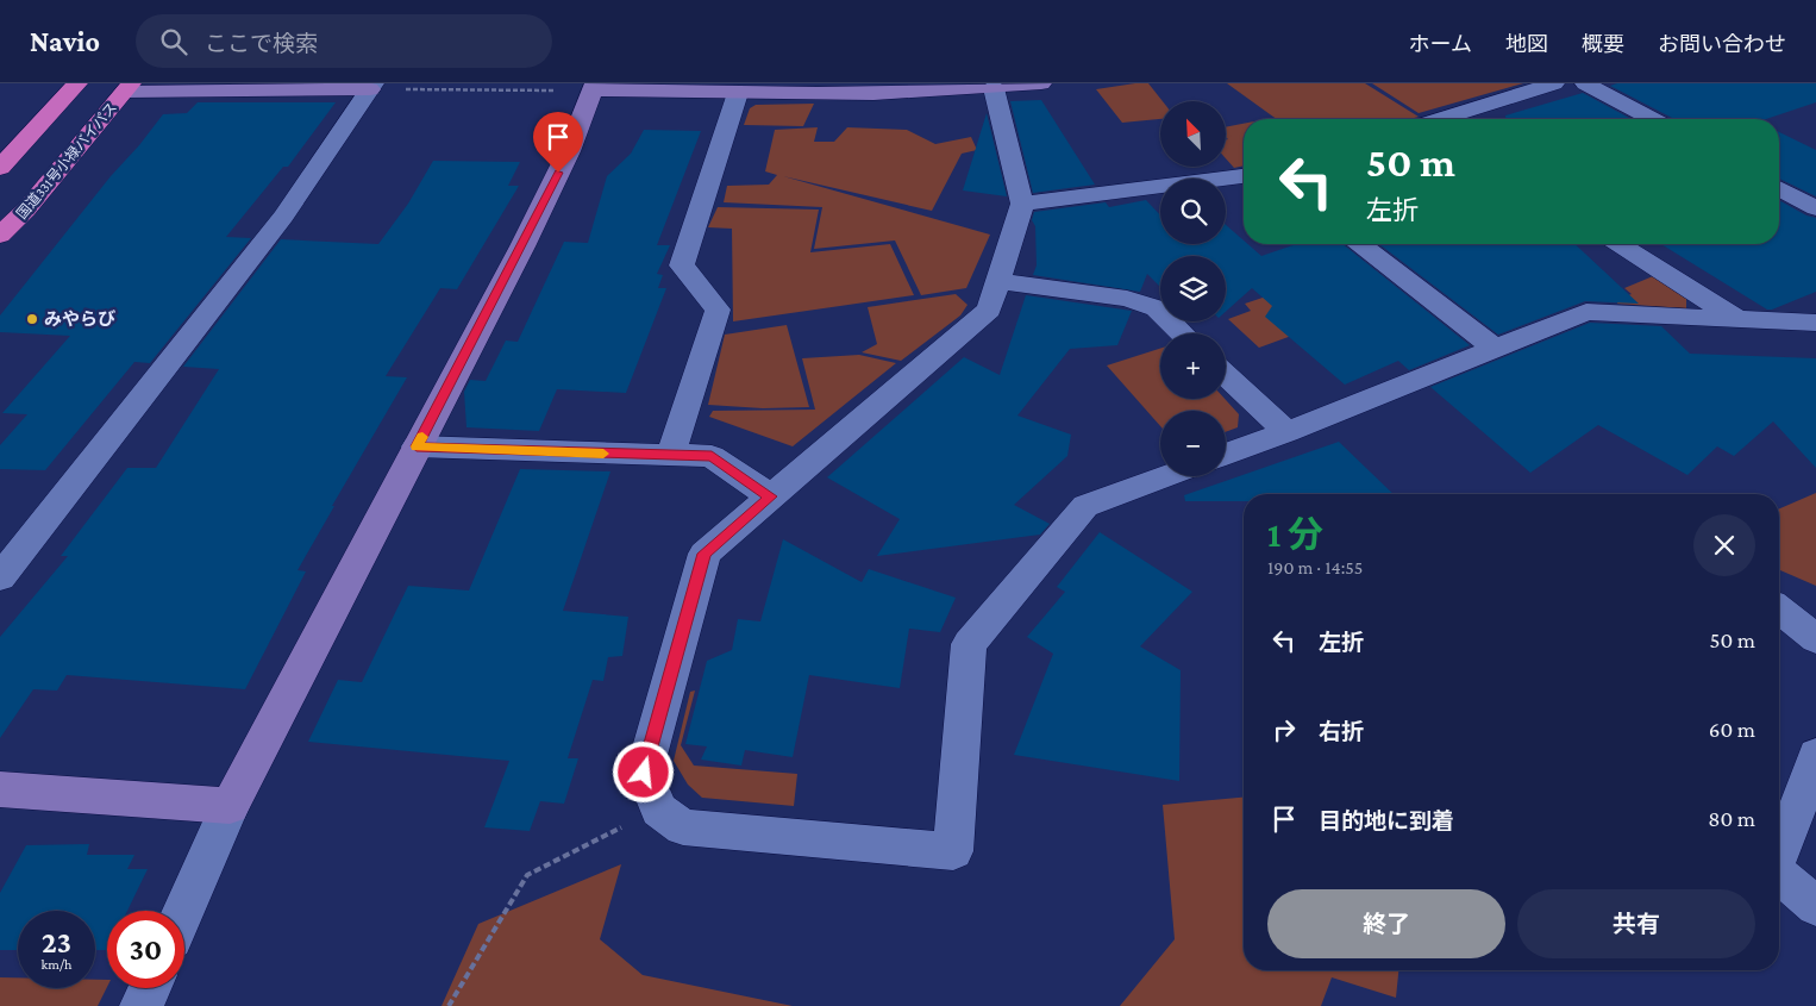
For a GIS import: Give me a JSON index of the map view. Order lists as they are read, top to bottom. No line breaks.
{"streets":{"highway":["国道331号小禄バイパス"]},"places":["みやらび"],"north":"top left","page":{"header":"Navio","search":"ここで検索","nav":["ホーム","地図","概要","お問い合わせ"],"map_buttons":["+","−"],"turn":["50 m","左折"],"heading":["1 分","190 m · 14:55"],"list":[{"name":"左折","value":"50 m"},{"name":"右折","value":"60 m"},{"name":"目的地に到着","value":"80 m"}],"buttons":["終了","共有"],"speed":"23 km/h","limit":"30"}}
